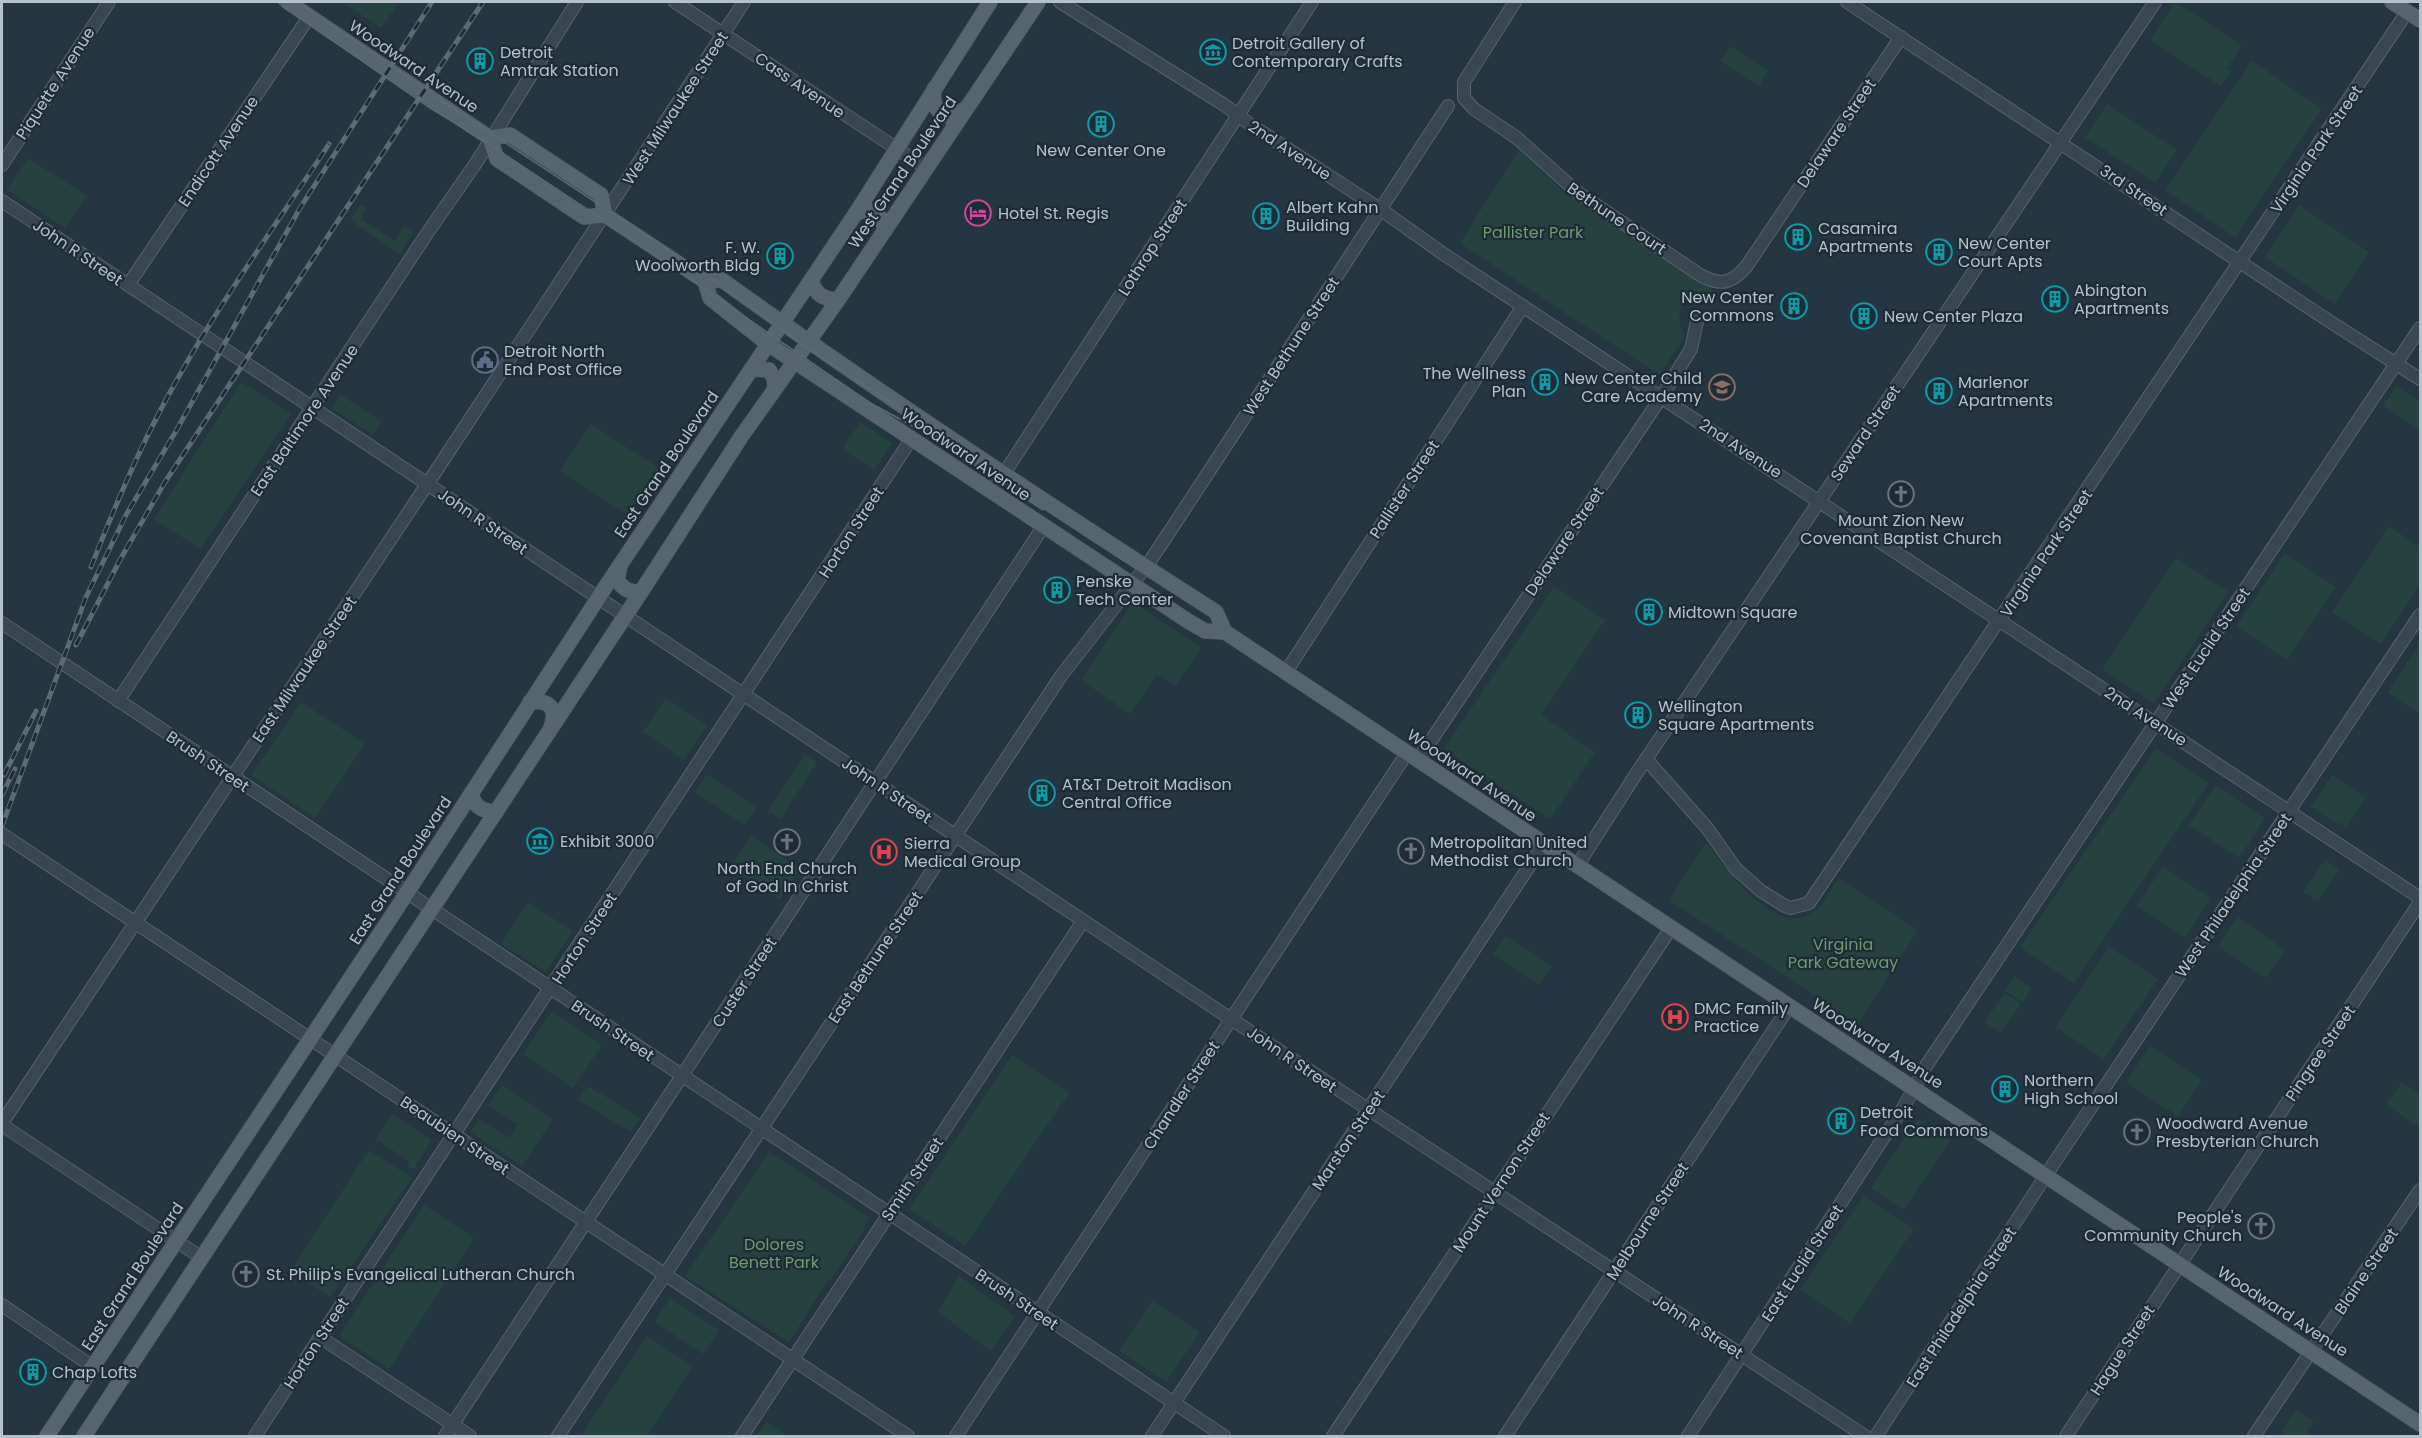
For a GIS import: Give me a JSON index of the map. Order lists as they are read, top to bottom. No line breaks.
{"streets":{"main road":["Woodward Avenue","West Grand Boulevard","East Grand Boulevard"],"street":["Piquette Avenue","Cass Avenue","West Milwaukee Street","Delaware Street","Virginia Park Street","2nd Avenue","Endicott Avenue","3rd Street","Bethune Court","Lothrop Street","John R Street","West Bethune Street","East Baltimore Avenue","Seward Street","Pallister Street","Horton Street","West Euclid Street","East Milwaukee Street","Brush Street","West Philadelphia Street","East Bethune Street","Custer Street","Pingree Street","Chandler Street","Beaubien Street","Marston Street","Smith Street","Mount Vernon Street","Melbourne Street","East Euclid Street","Blaine Street","East Philadelphia Street","Hague Street"]},"crossings":[["Woodward Avenue","West Milwaukee Street"],["Woodward Avenue","Delaware Street"],["Woodward Avenue","Endicott Avenue"],["Woodward Avenue","West Grand Boulevard"],["Woodward Avenue","Lothrop Street"],["Woodward Avenue","West Bethune Street"],["Woodward Avenue","East Baltimore Avenue"],["Woodward Avenue","Seward Street"],["Woodward Avenue","East Grand Boulevard"],["Woodward Avenue","Pallister Street"],["Woodward Avenue","Horton Street"],["Woodward Avenue","West Euclid Street"],["Woodward Avenue","East Milwaukee Street"],["Woodward Avenue","West Philadelphia Street"],["Woodward Avenue","East Bethune Street"],["Woodward Avenue","Custer Street"],["Woodward Avenue","Pingree Street"],["Woodward Avenue","Chandler Street"],["Woodward Avenue","Marston Street"],["Woodward Avenue","Mount Vernon Street"],["Woodward Avenue","Melbourne Street"],["Woodward Avenue","East Euclid Street"],["Woodward Avenue","Blaine Street"],["Woodward Avenue","East Philadelphia Street"],["Woodward Avenue","Hague Street"],["Cass Avenue","West Milwaukee Street"],["Cass Avenue","West Grand Boulevard"],["West Milwaukee Street","East Milwaukee Street"],["Delaware Street","2nd Avenue"],["Delaware Street","3rd Street"],["Delaware Street","Bethune Court"],["Delaware Street","Chandler Street"],["Virginia Park Street","2nd Avenue"],["Virginia Park Street","3rd Street"],["Virginia Park Street","Seward Street"],["2nd Avenue","Lothrop Street"],["2nd Avenue","West Bethune Street"],["2nd Avenue","Seward Street"],["2nd Avenue","Pallister Street"],["2nd Avenue","West Euclid Street"],["2nd Avenue","West Philadelphia Street"],["2nd Avenue","Pingree Street"],["Endicott Avenue","John R Street"],["West Grand Boulevard","East Grand Boulevard"],["3rd Street","Seward Street"],["3rd Street","West Euclid Street"],["John R Street","East Baltimore Avenue"],["John R Street","East Grand Boulevard"],["John R Street","Horton Street"],["John R Street","East Milwaukee Street"],["John R Street","East Bethune Street"],["John R Street","Custer Street"],["John R Street","Chandler Street"],["John R Street","Marston Street"],["John R Street","Smith Street"],["John R Street","Mount Vernon Street"],["John R Street","Melbourne Street"],["John R Street","East Euclid Street"],["West Bethune Street","East Bethune Street"],["East Baltimore Avenue","Brush Street"],["East Grand Boulevard","Brush Street"],["East Grand Boulevard","Beaubien Street"],["Horton Street","Brush Street"],["Horton Street","Beaubien Street"],["West Euclid Street","East Euclid Street"],["East Milwaukee Street","Brush Street"],["East Milwaukee Street","Beaubien Street"],["Brush Street","East Bethune Street"],["Brush Street","Custer Street"],["Brush Street","Chandler Street"],["Brush Street","Marston Street"],["Brush Street","Smith Street"],["West Philadelphia Street","East Philadelphia Street"],["East Bethune Street","Beaubien Street"],["Custer Street","Beaubien Street"],["Pingree Street","Hague Street"],["Beaubien Street","Smith Street"]],"parks":["Pallister Park","Virginia Park Gateway","Dolores Benett Park"],"places":{"museum":["Detroit Gallery of Contemporary Crafts","Exhibit 3000"],"building":["Detroit Amtrak Station","New Center One","Albert Kahn Building","Casamira Apartments","New Center Court Apts","F. W. Woolworth Bldg","Abington Apartments","New Center Commons","New Center Plaza","The Wellness Plan","Marlenor Apartments","Penske Tech Center","Midtown Square","Wellington Square Apartments","AT&T Detroit Madison Central Office","Northern High School","Detroit Food Commons","Chap Lofts"],"hotel":["Hotel St. Regis"],"public building":["Detroit North End Post Office"],"school or university":["New Center Child Care Academy"],"church":["Mount Zion New Covenant Baptist Church","North End Church of God In Christ","Metropolitan United Methodist Church","Woodward Avenue Presbyterian Church","People's Community Church","St. Philip's Evangelical Lutheran Church"],"hospital":["Sierra Medical Group","DMC Family Practice"]}}
